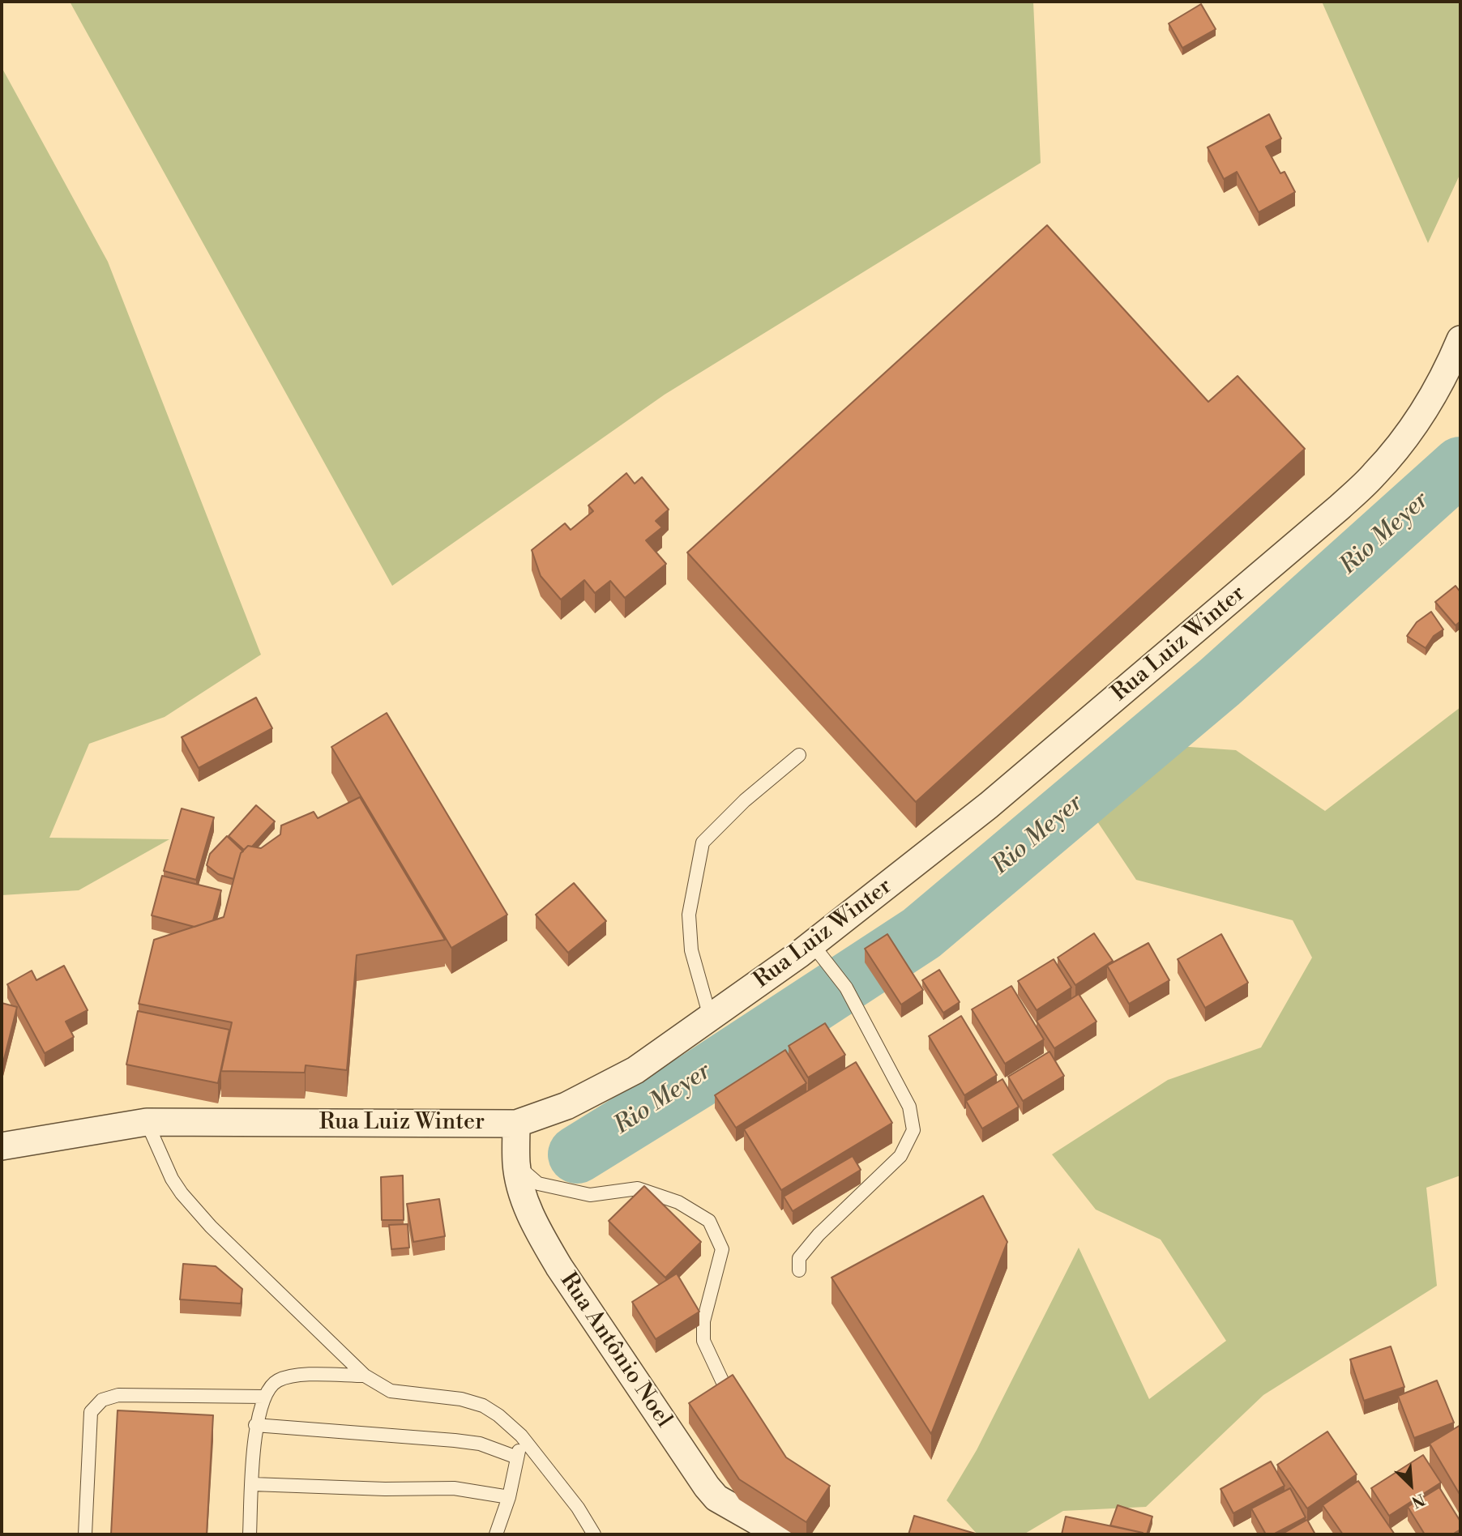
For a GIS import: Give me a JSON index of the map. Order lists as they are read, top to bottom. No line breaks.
{"streets":{"street":["Rua Luiz Winter","Rua Antônio Noel"]},"crossings":[["Rua Luiz Winter","Rua Antônio Noel"]],"water":["Rio Meyer"],"north":"bottom right"}
